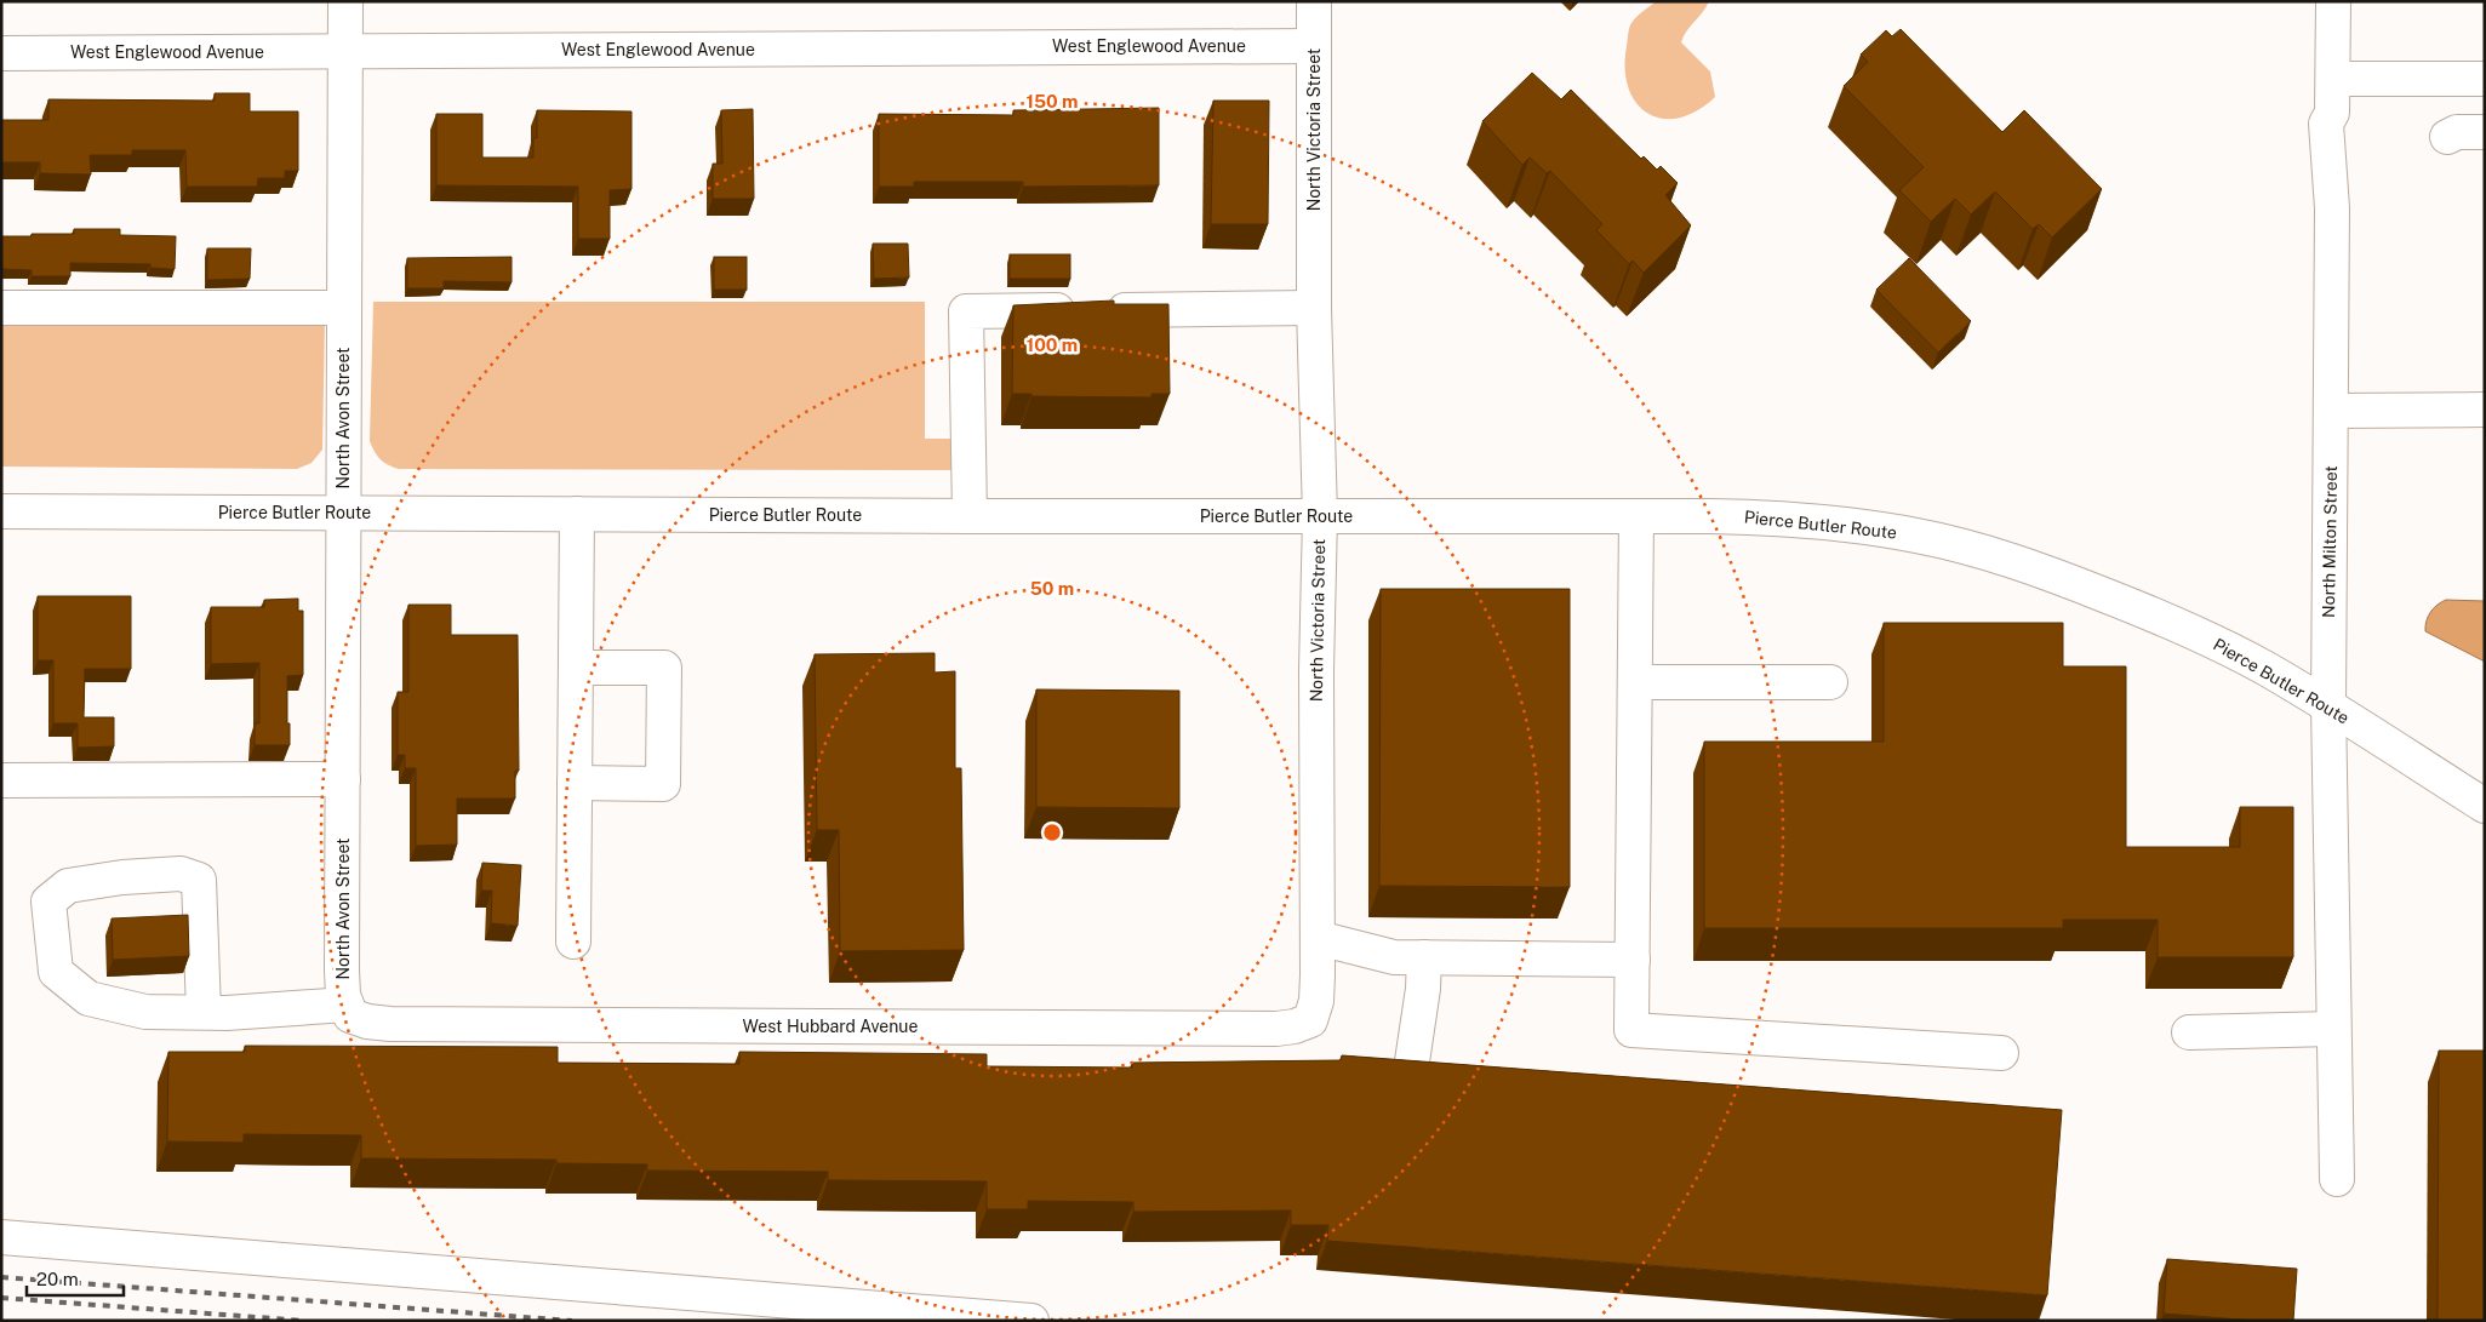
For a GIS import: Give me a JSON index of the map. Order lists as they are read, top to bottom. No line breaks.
{"streets":{"street":["West Englewood Avenue","North Victoria Street","North Avon Street","Pierce Butler Route","North Milton Street","West Hubbard Avenue"]},"crossings":[["West Englewood Avenue","North Victoria Street"],["West Englewood Avenue","North Avon Street"],["North Victoria Street","Pierce Butler Route"],["North Victoria Street","West Hubbard Avenue"],["North Avon Street","Pierce Butler Route"],["North Avon Street","West Hubbard Avenue"],["Pierce Butler Route","North Milton Street"]],"scale_bar":"20 m","rings":["150 m","100 m","50 m"]}
